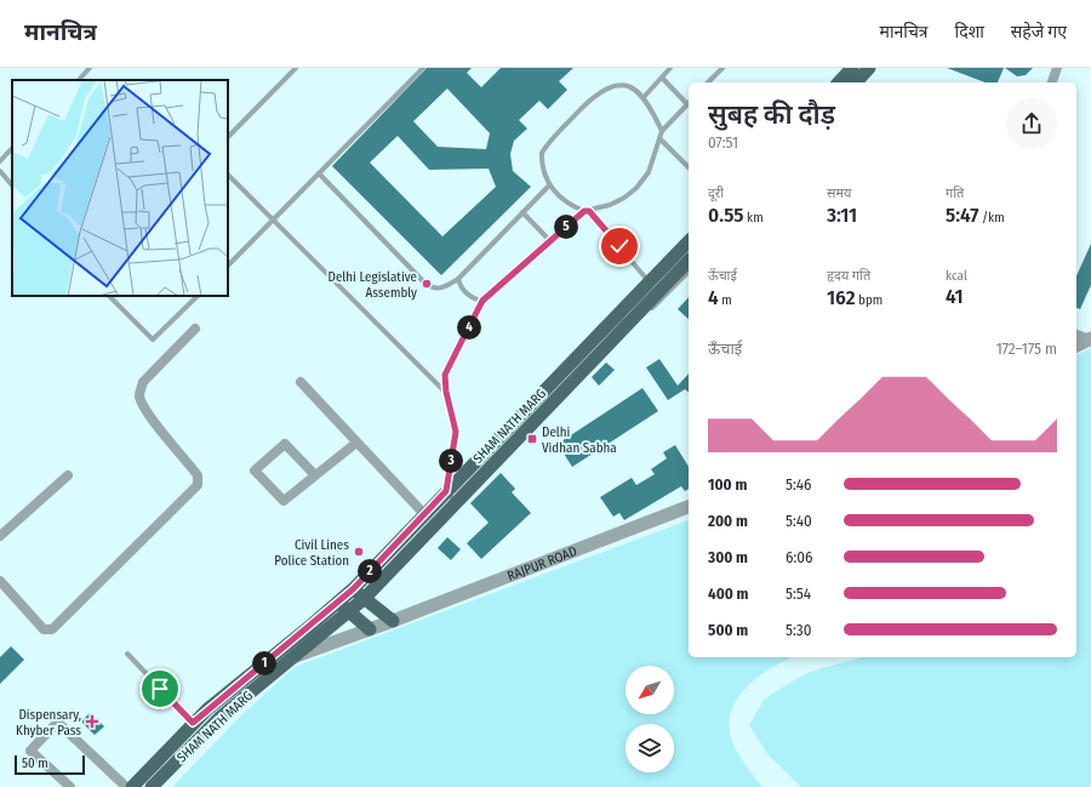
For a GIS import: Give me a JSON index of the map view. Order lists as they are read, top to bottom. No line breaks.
{"streets":{"main road":["SHAM NATH MARG"],"street":["RAJPUR ROAD"]},"crossings":[["SHAM NATH MARG","RAJPUR ROAD"]],"places":{"other":["Delhi Legislative Assembly","Civil Lines Police Station"],"transit":["Delhi Vidhan Sabha"],"health":["Dispensary, Khyber Pass"]},"scale_bar":"50 m","north":"bottom left","page":{"header":"मानचित्र","nav":["मानचित्र","दिशा","सहेजे गए"],"heading":["सुबह की दौड़","07:51"],"stats":[["दूरी","0.55 km"],["समय","3:11"],["गति","5:47 /km"],["ऊँचाई","4 m"],["हृदय गति","162 bpm"],["kcal","41"]],"pins":["5","4","3","2","1"],"chart":["ऊँचाई","172–175 m"],"list":[{"name":"100 m","note":"5:46"},{"name":"200 m","note":"5:40"},{"name":"300 m","note":"6:06"},{"name":"400 m","note":"5:54"},{"name":"500 m","note":"5:30"}],"scale":"50 m"}}
